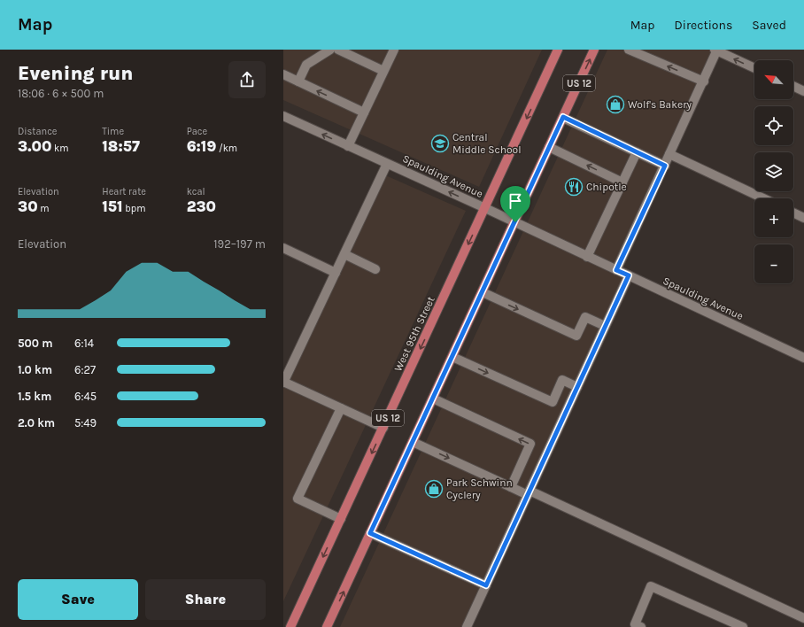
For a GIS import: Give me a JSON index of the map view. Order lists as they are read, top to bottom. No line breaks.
{"streets":{"main road":["US 12","West 95th Street"],"street":["Spaulding Avenue"]},"crossings":[["US 12","Spaulding Avenue"],["Spaulding Avenue","West 95th Street"]],"places":{"shop":["Wolf's Bakery","Park Schwinn Cyclery"],"school or university":["Central Middle School"],"restaurant":["Chipotle"]},"north":"top left","page":{"header":"Map","nav":["Map","Directions","Saved"],"heading":["Evening run","18:06 · 6 × 500 m"],"map_buttons":["+","−"],"stats":[["Distance","3.00 km"],["Time","18:57"],["Pace","6:19 /km"],["Elevation","30 m"],["Heart rate","151 bpm"],["kcal","230"]],"chart":["Elevation","192–197 m"],"list":[{"name":"500 m","note":"6:14"},{"name":"1.0 km","note":"6:27"},{"name":"1.5 km","note":"6:45"},{"name":"2.0 km","note":"5:49"}],"buttons":["Save","Share"]}}
